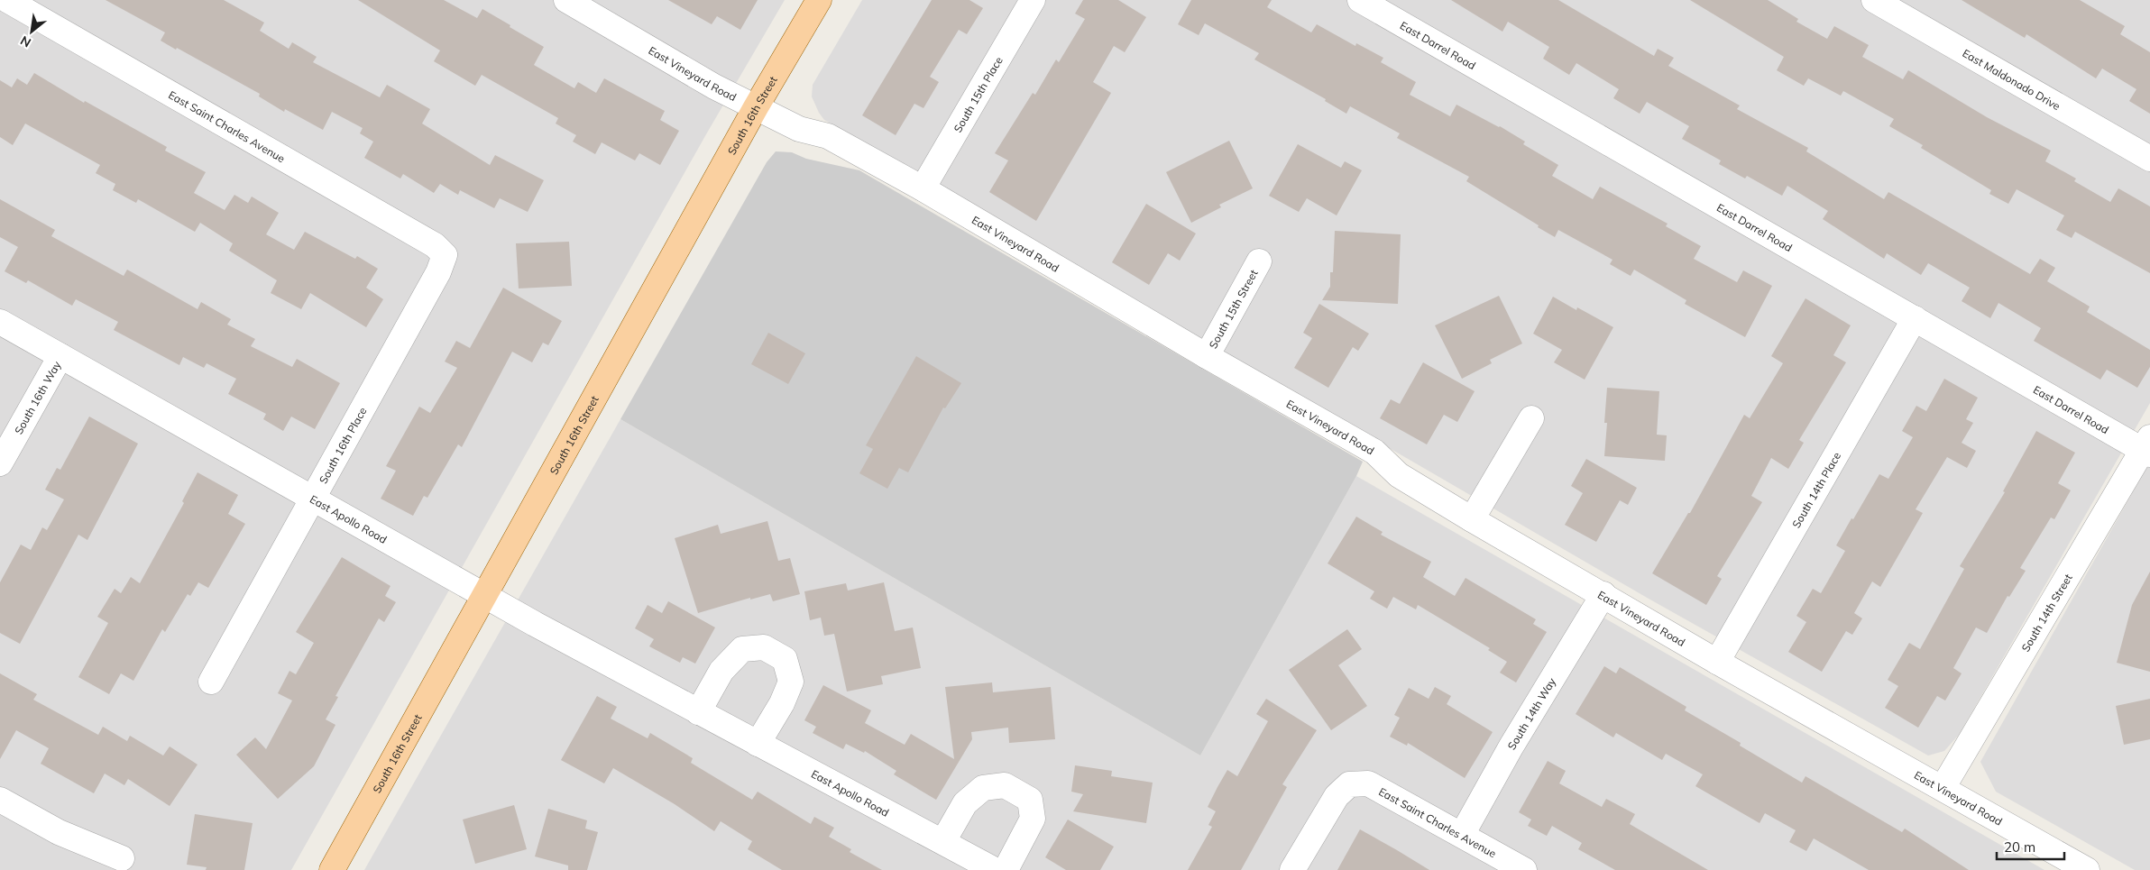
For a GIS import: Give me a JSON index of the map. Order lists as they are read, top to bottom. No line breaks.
{"streets":{"main road":["South 16th Street"],"street":["East Darrel Road","East Vineyard Road","East Maldonado Drive","South 15th Place","East Saint Charles Avenue","South 15th Street","South 16th Way","South 16th Place","South 14th Place","East Apollo Road","South 14th Street","South 14th Way"]},"crossings":[["East Darrel Road","South 14th Place"],["East Darrel Road","South 14th Street"],["East Vineyard Road","South 15th Place"],["East Vineyard Road","South 16th Street"],["East Vineyard Road","South 15th Street"],["East Vineyard Road","South 14th Place"],["East Vineyard Road","South 14th Street"],["East Vineyard Road","South 14th Way"],["South 16th Street","East Apollo Road"],["East Saint Charles Avenue","South 16th Place"],["East Saint Charles Avenue","South 14th Way"],["South 16th Way","East Apollo Road"],["South 16th Place","East Apollo Road"]],"scale_bar":"20 m","north":"bottom left"}
